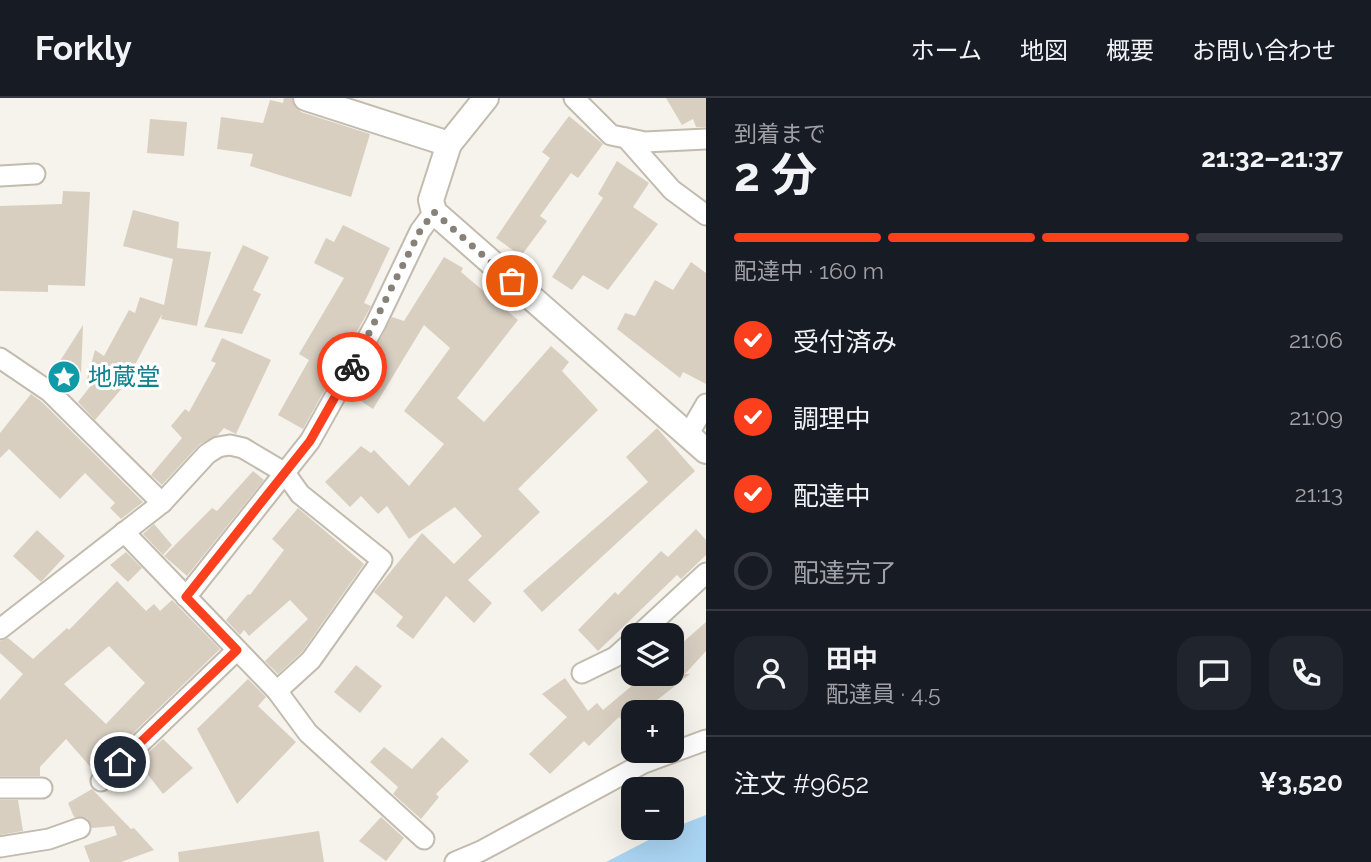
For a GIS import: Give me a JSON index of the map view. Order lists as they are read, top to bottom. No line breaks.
{"places":{"place":["地蔵堂"]},"page":{"header":"Forkly","nav":["ホーム","地図","概要","お問い合わせ"],"heading":["2 分","到着まで","21:32–21:37"],"panel":["田中","配達員 · 4.5","注文 #9652","¥3,520"],"bar":"配達中 · 160 m","list":[["受付済み","21:06"],["調理中","21:09"],["配達中","21:13"],"配達完了"],"map_buttons":["+","−"]}}
